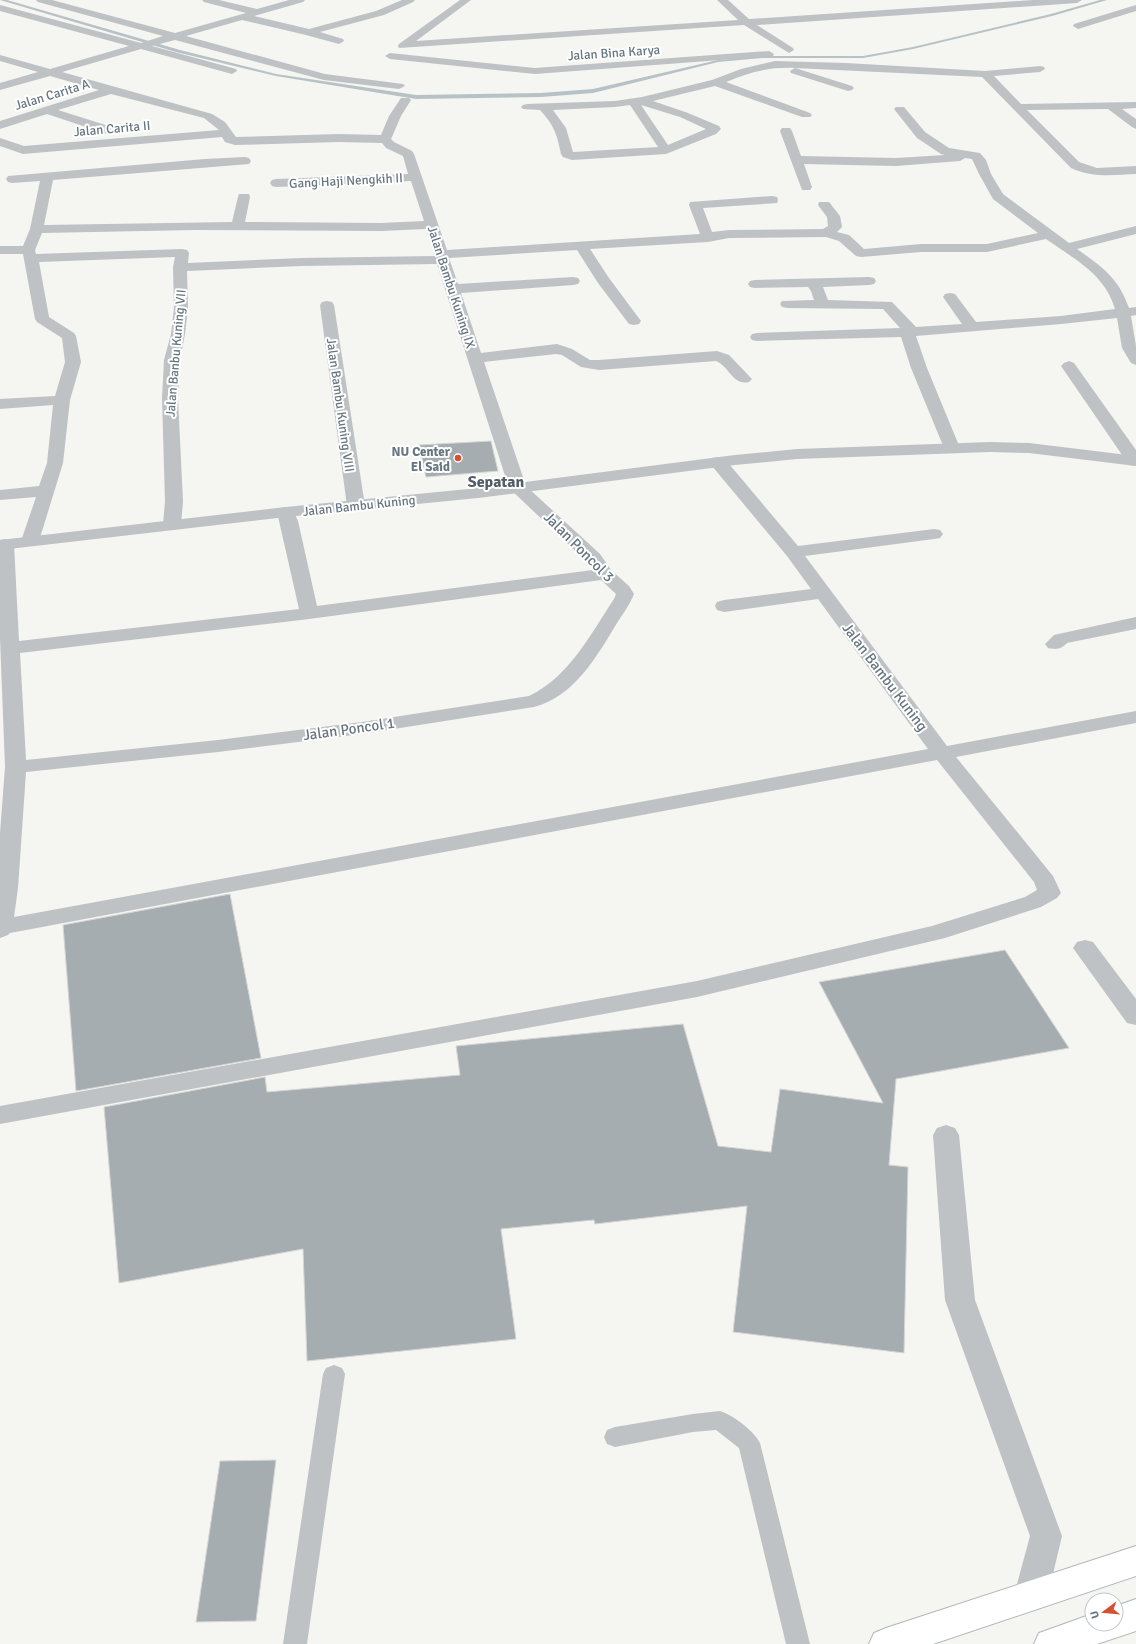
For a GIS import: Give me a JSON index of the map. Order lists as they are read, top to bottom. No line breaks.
{"streets":{"street":["Jalan Bina Karya","Jalan Carita A","Jalan Carita II","Gang Haji Nengkih II","Jalan Bambu Kuning IX","Jalan Banbu Kuning VII","Jalan Bambu Kuning VIII","Jalan Bambu Kuning","Jalan Poncol 3","Jalan Poncol 1"]},"crossings":[["Gang Haji Nengkih II","Jalan Bambu Kuning IX"],["Jalan Bambu Kuning IX","Jalan Bambu Kuning"],["Jalan Bambu Kuning IX","Jalan Poncol 3"],["Jalan Banbu Kuning VII","Jalan Bambu Kuning"],["Jalan Bambu Kuning VIII","Jalan Bambu Kuning"],["Jalan Bambu Kuning","Jalan Poncol 3"],["Jalan Poncol 3","Jalan Poncol 1"]],"districts":["Sepatan"],"places":["NU Center El Said"],"north":"left"}
